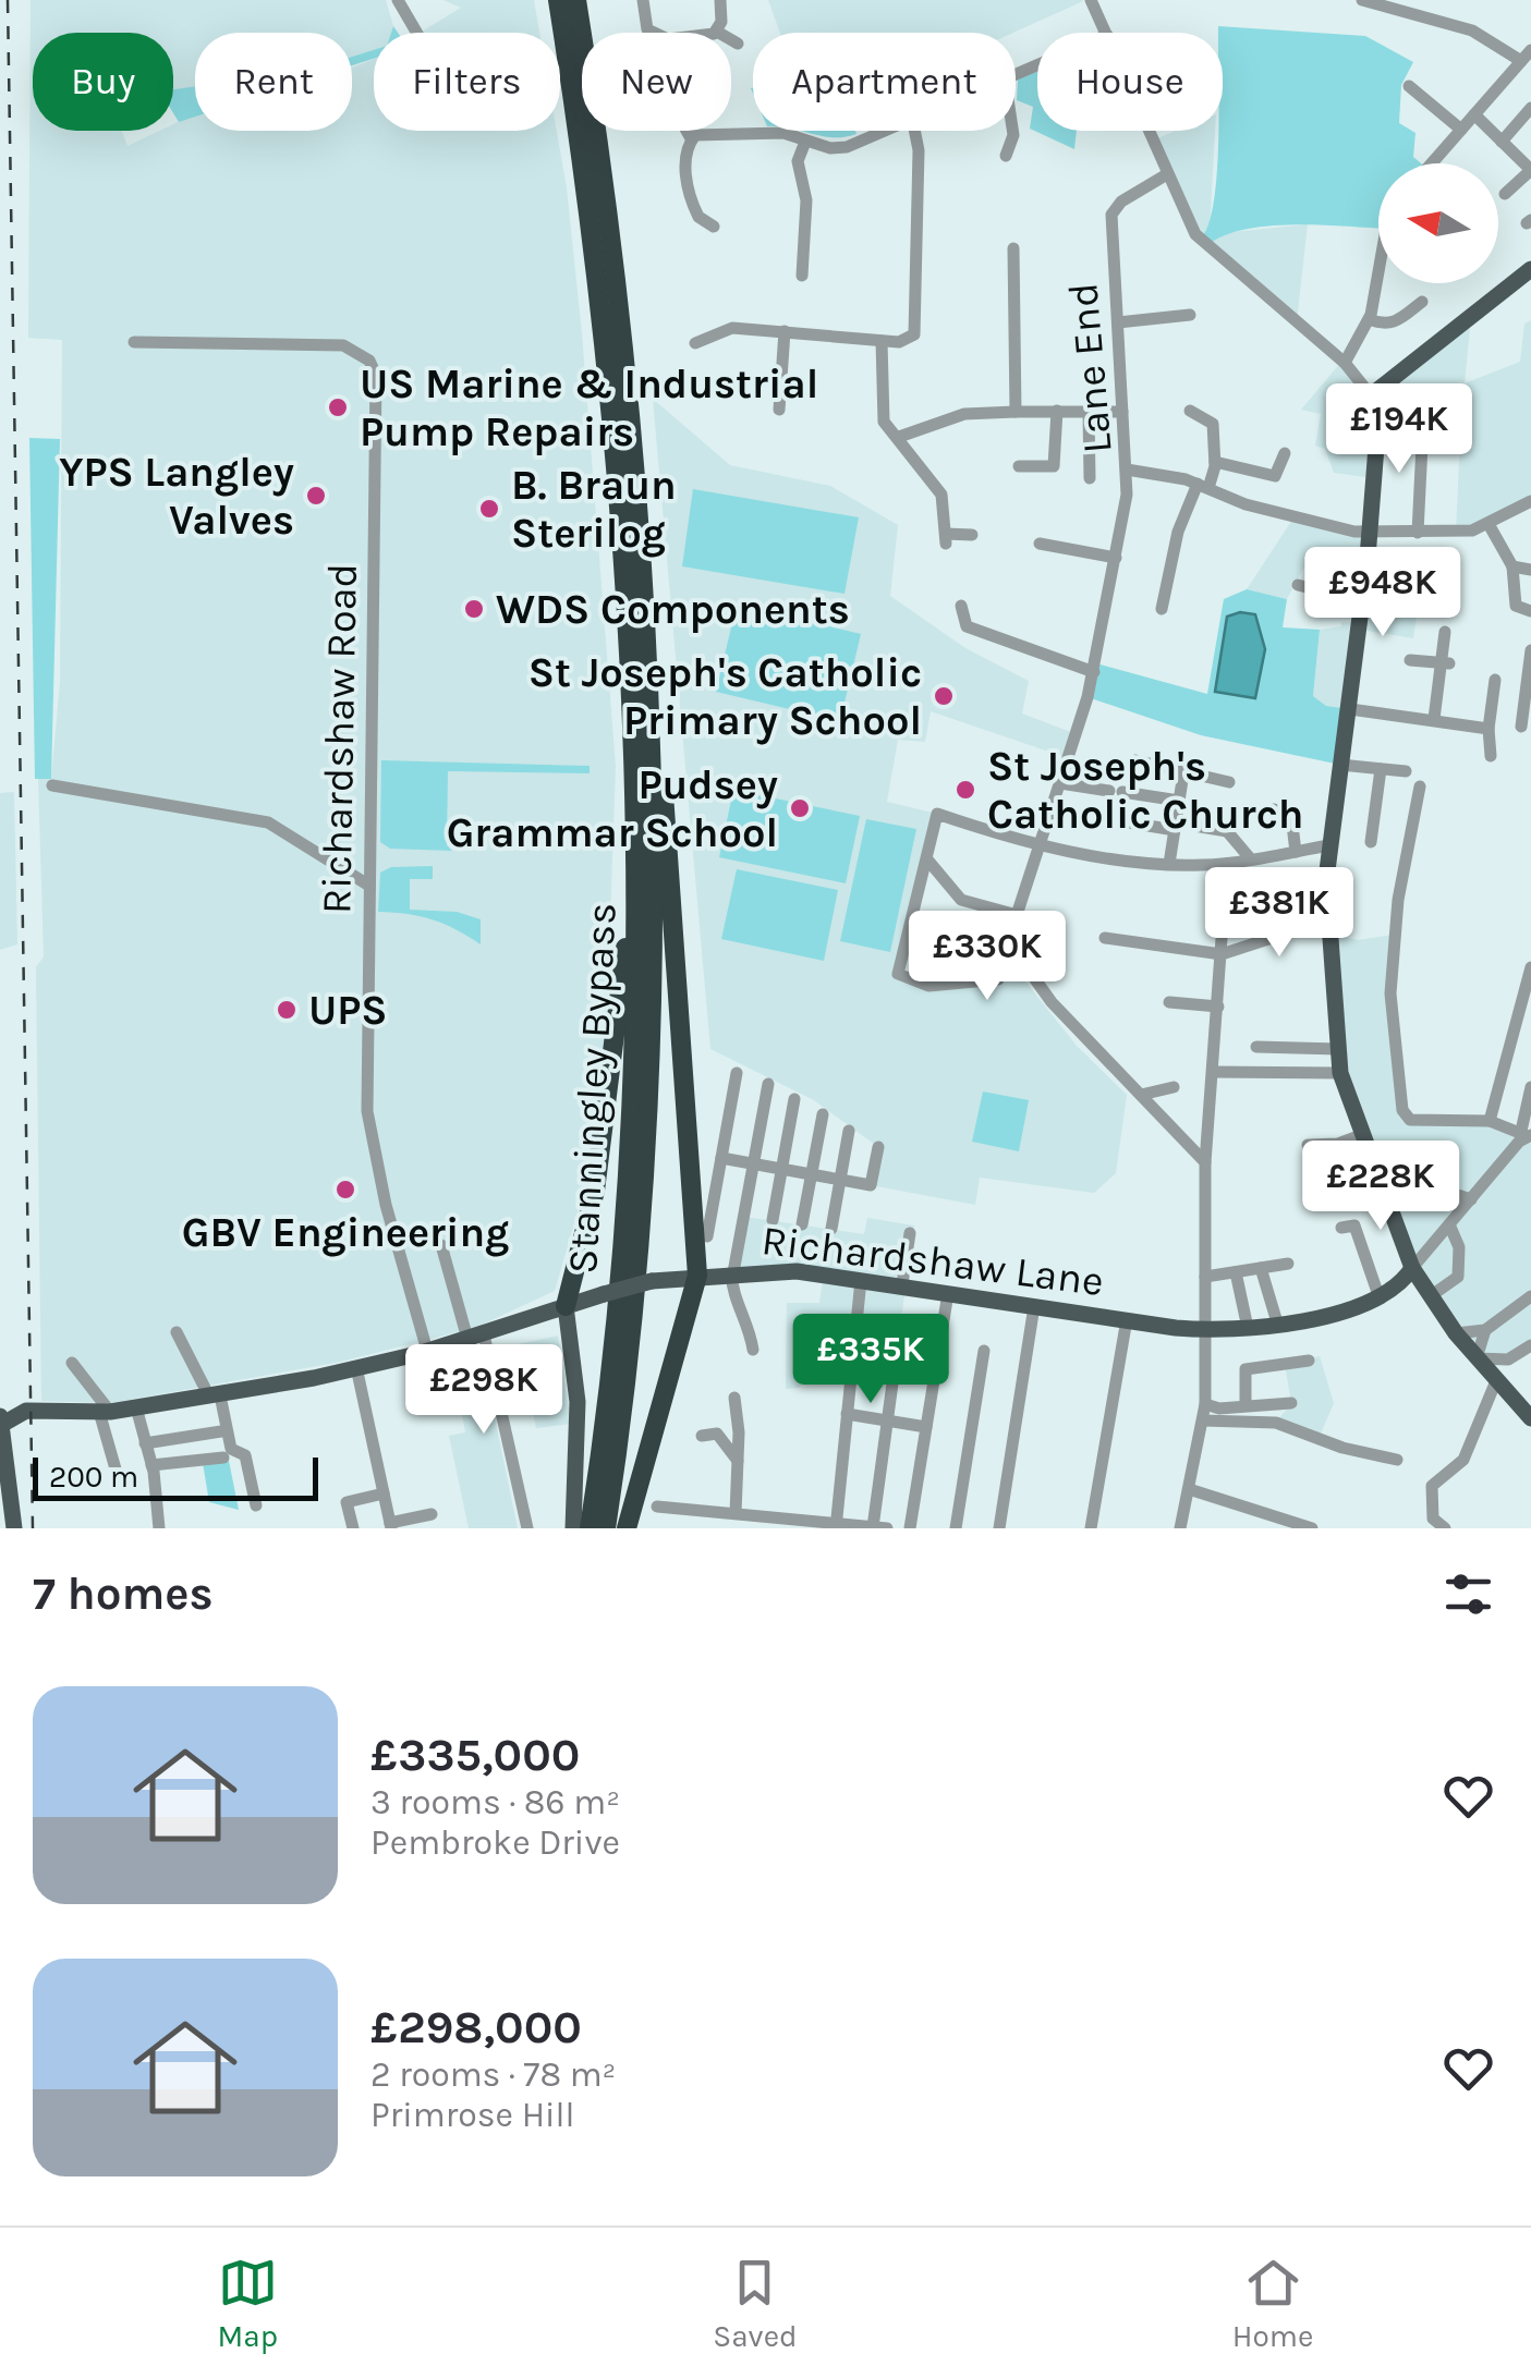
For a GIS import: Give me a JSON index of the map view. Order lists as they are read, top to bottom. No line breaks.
{"streets":{"highway":["Stanningley Bypass"],"main road":["Richardshaw Lane"],"street":["Lane End","Richardshaw Road"]},"places":["US Marine & Industrial Pump Repairs","YPS Langley Valves","B. Braun Sterilog","WDS Components","St Joseph's Catholic Primary School","St Joseph's Catholic Church","Pudsey Grammar School","UPS","GBV Engineering"],"scale_bar":"200 m","north":"left","page":{"chip":["Buy","Rent","Filters","New","Apartment","House"],"price":["£194K","£948K","£381K","£330K","£228K","£335K","£298K"],"scale":"200 m","heading":"7 homes","list":[{"name":"£335,000","note":"3 rooms · 86 m² · Pembroke Drive"},{"name":"£298,000","note":"2 rooms · 78 m² · Primrose Hill"}],"tabs":["Map","Saved","Home"]}}
